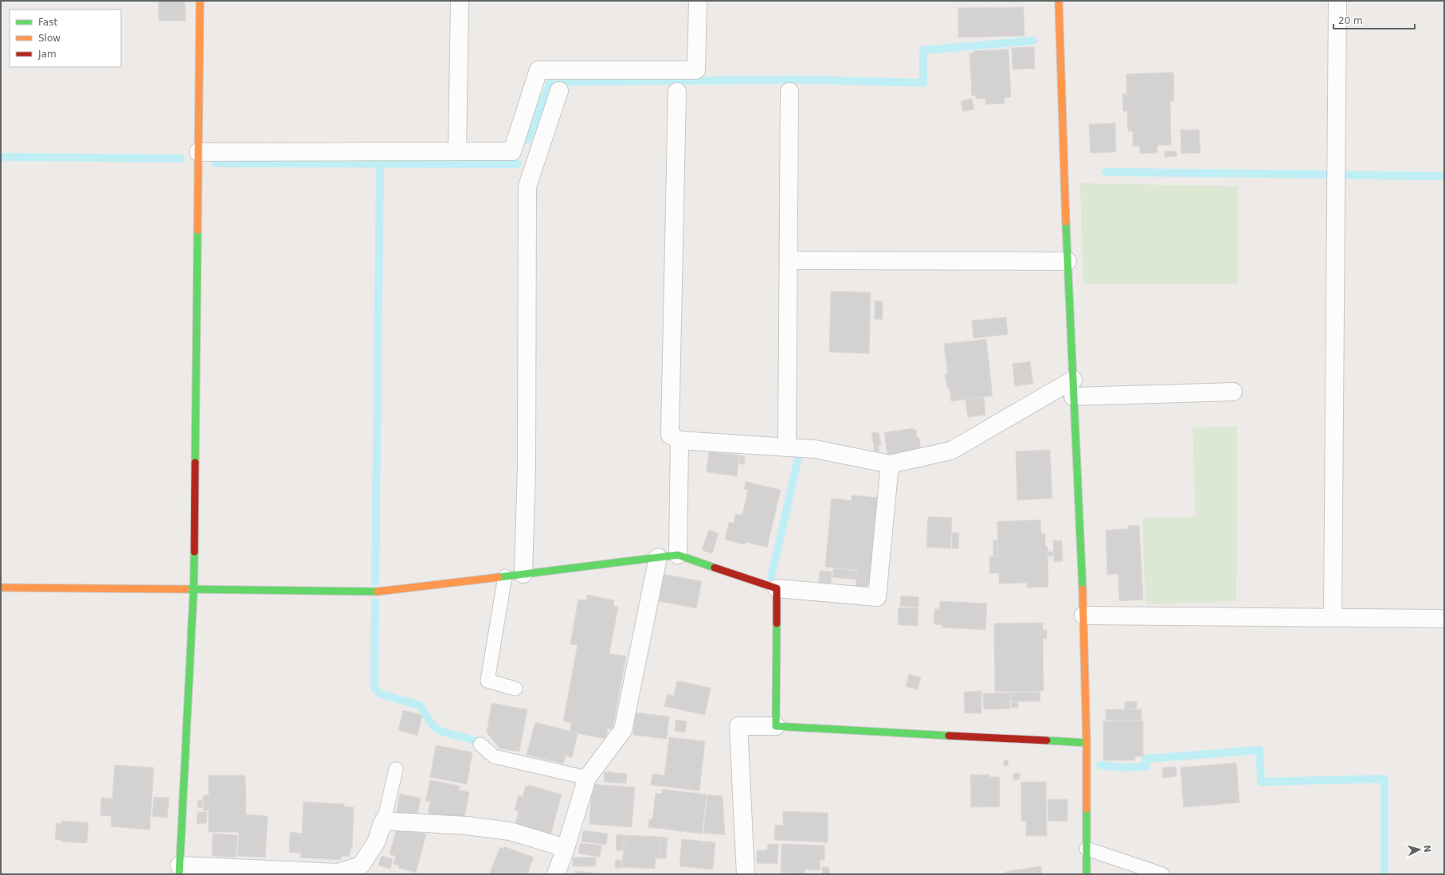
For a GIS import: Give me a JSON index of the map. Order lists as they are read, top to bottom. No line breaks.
{"legend":["Fast","Slow","Jam"],"scale_bar":"20 m","north":"right"}
